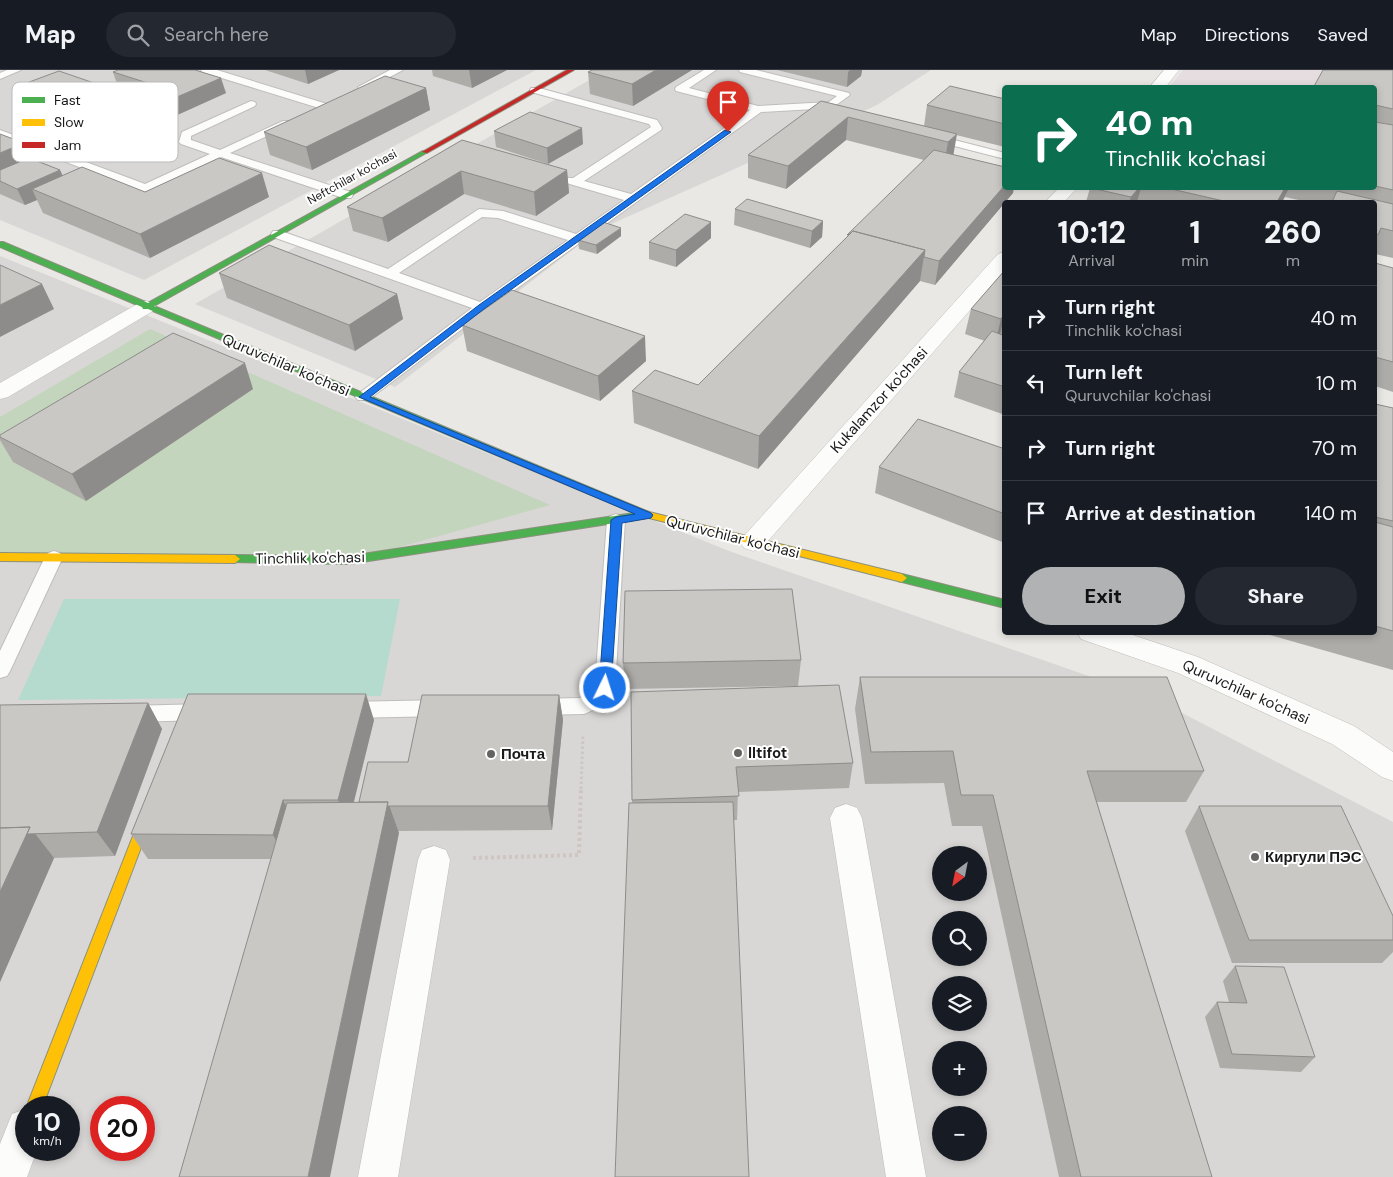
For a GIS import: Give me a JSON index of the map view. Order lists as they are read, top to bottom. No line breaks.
{"streets":{"street":["Neftchilar ko'chasi","Quruvchilar ko'chasi","Kukalamzor ko'chasi","Tinchlik ko'chasi"]},"crossings":[["Neftchilar ko'chasi","Quruvchilar ko'chasi"],["Quruvchilar ko'chasi","Kukalamzor ko'chasi"],["Quruvchilar ko'chasi","Tinchlik ko'chasi"]],"places":["Iltifot","Почта","Киргули ПЭС"],"legend":["Fast","Slow","Jam"],"north":"bottom left","page":{"header":"Map","search":"Search here","nav":["Map","Directions","Saved"],"turn":["40 m","Tinchlik ko'chasi"],"eta":["10:12","Arrival","1","min","260","m"],"list":[{"name":"Turn right","note":"Tinchlik ko'chasi","value":"40 m"},{"name":"Turn left","note":"Quruvchilar ko'chasi","value":"10 m"},{"name":"Turn right","value":"70 m"},{"name":"Arrive at destination","value":"140 m"}],"buttons":["Exit","Share"],"map_buttons":["+","−"],"speed":"10 km/h","limit":"20"}}
